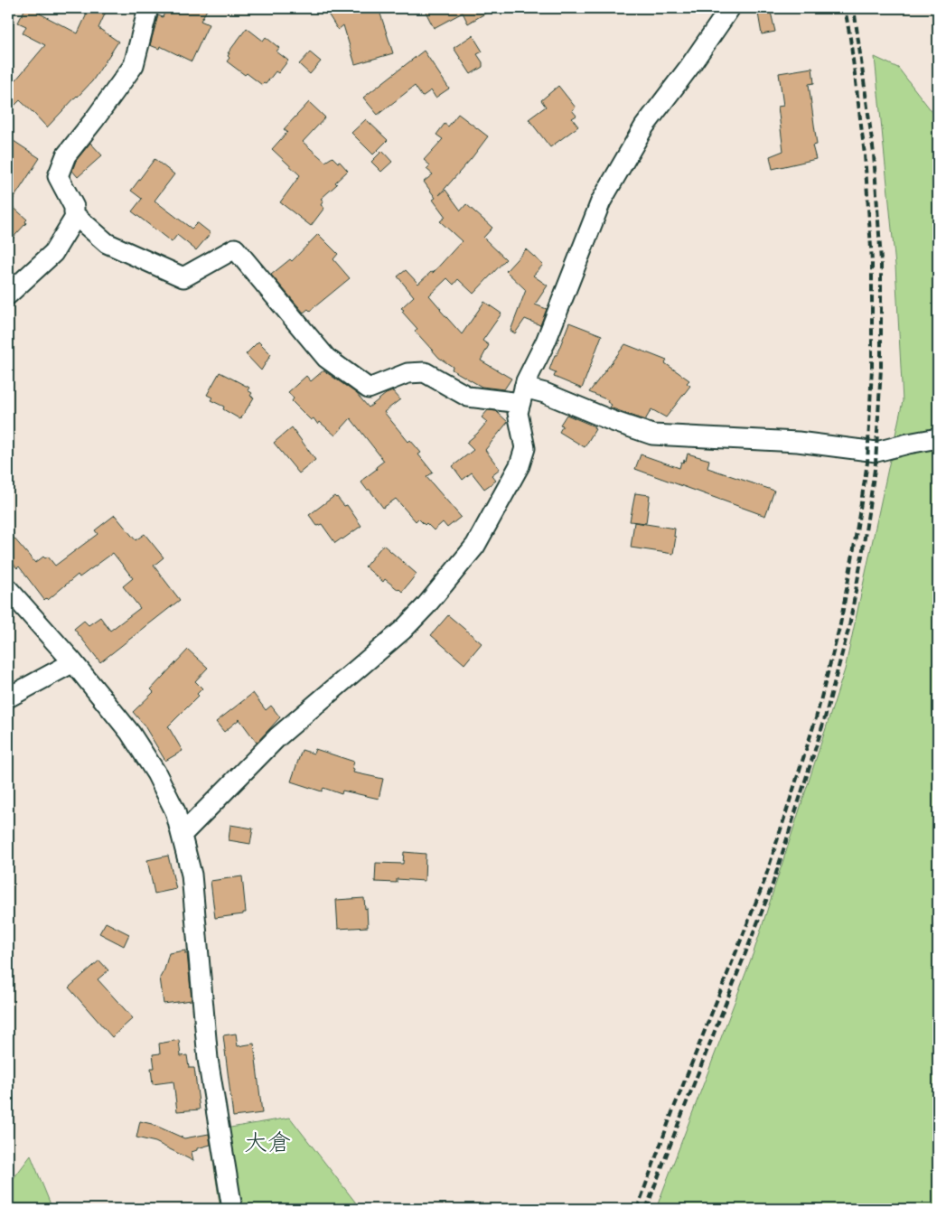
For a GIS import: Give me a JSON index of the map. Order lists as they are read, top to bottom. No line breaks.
{"districts":["大倉"]}
